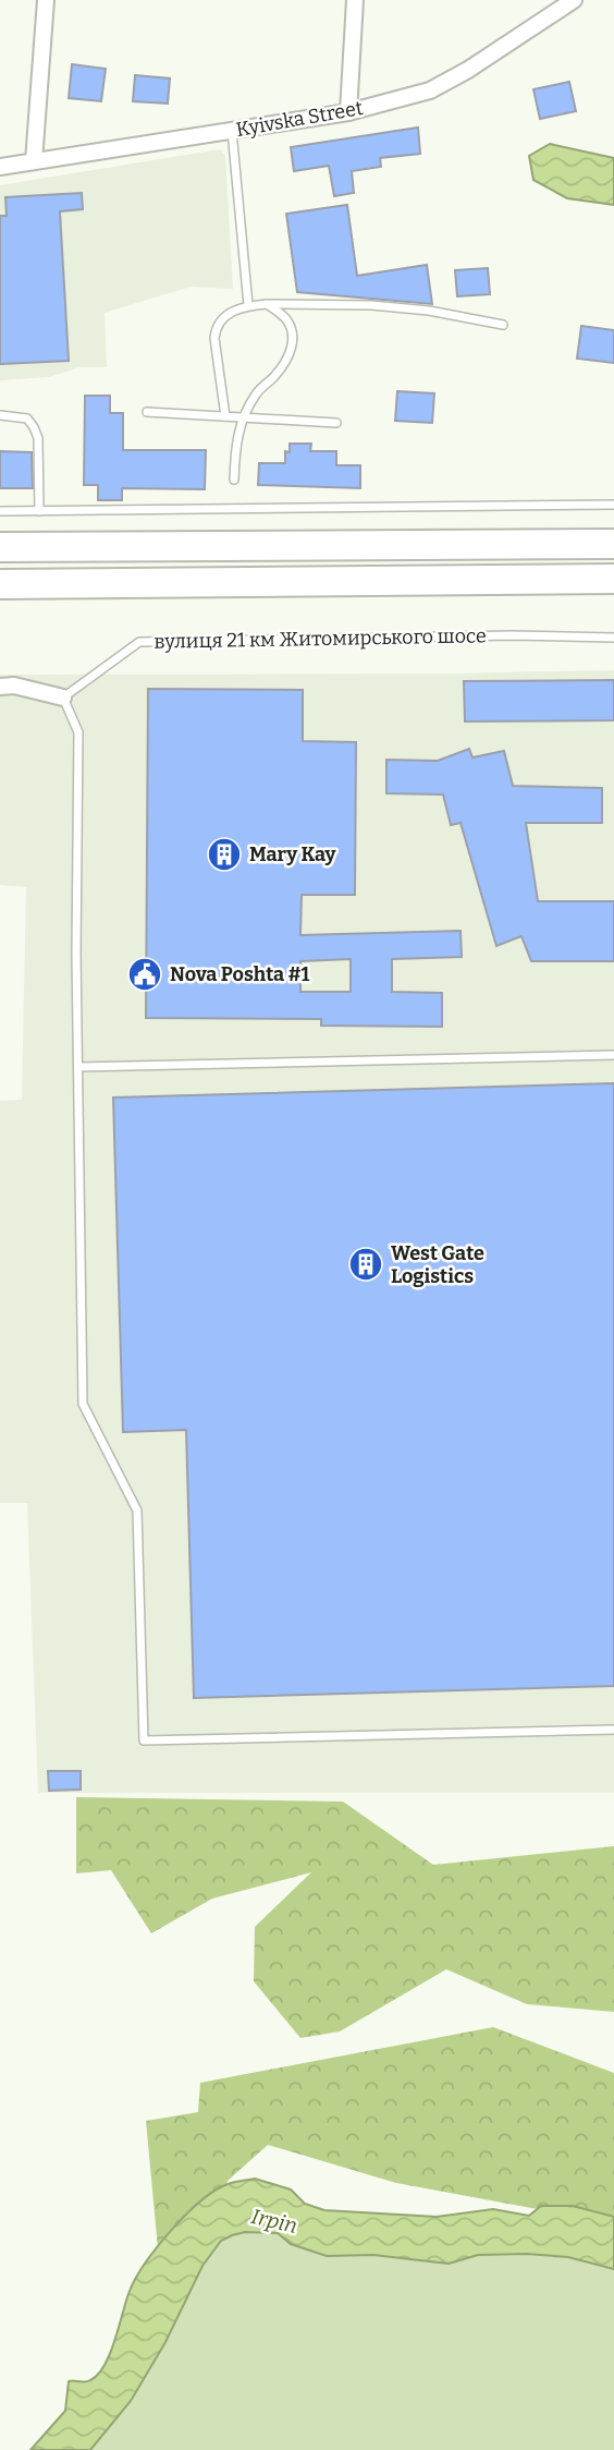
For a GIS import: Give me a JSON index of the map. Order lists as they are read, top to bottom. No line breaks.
{"streets":{"street":["Kyivska Street"],"lane":["вулиця 21 км Житомирського шосе"]},"water":["Irpin"],"places":{"building":["Mary Kay","West Gate Logistics"],"public building":["Nova Poshta #1"]}}
